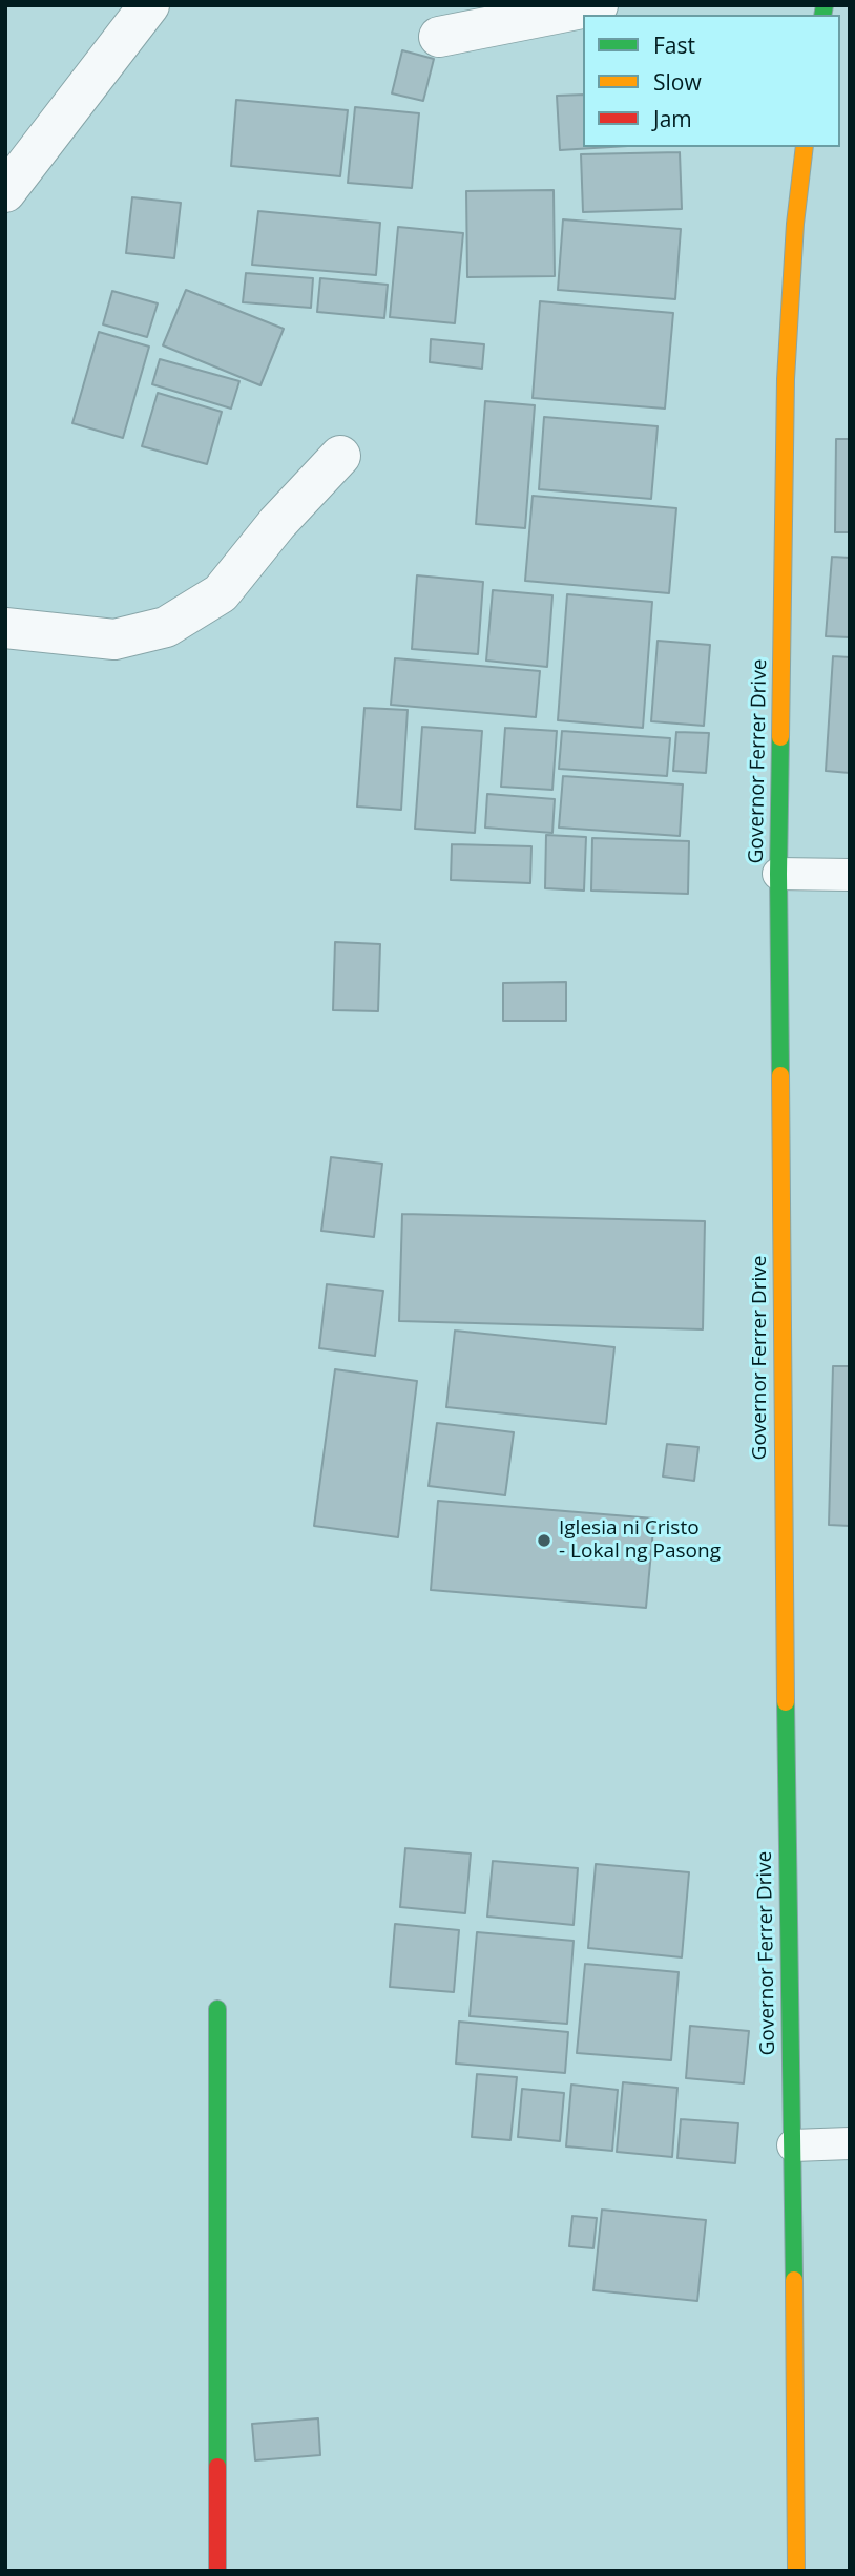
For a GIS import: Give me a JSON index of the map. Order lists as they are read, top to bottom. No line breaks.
{"streets":{"main road":["Governor Ferrer Drive"]},"places":["Iglesia ni Cristo - Lokal ng Pasong"],"legend":["Fast","Slow","Jam"]}
